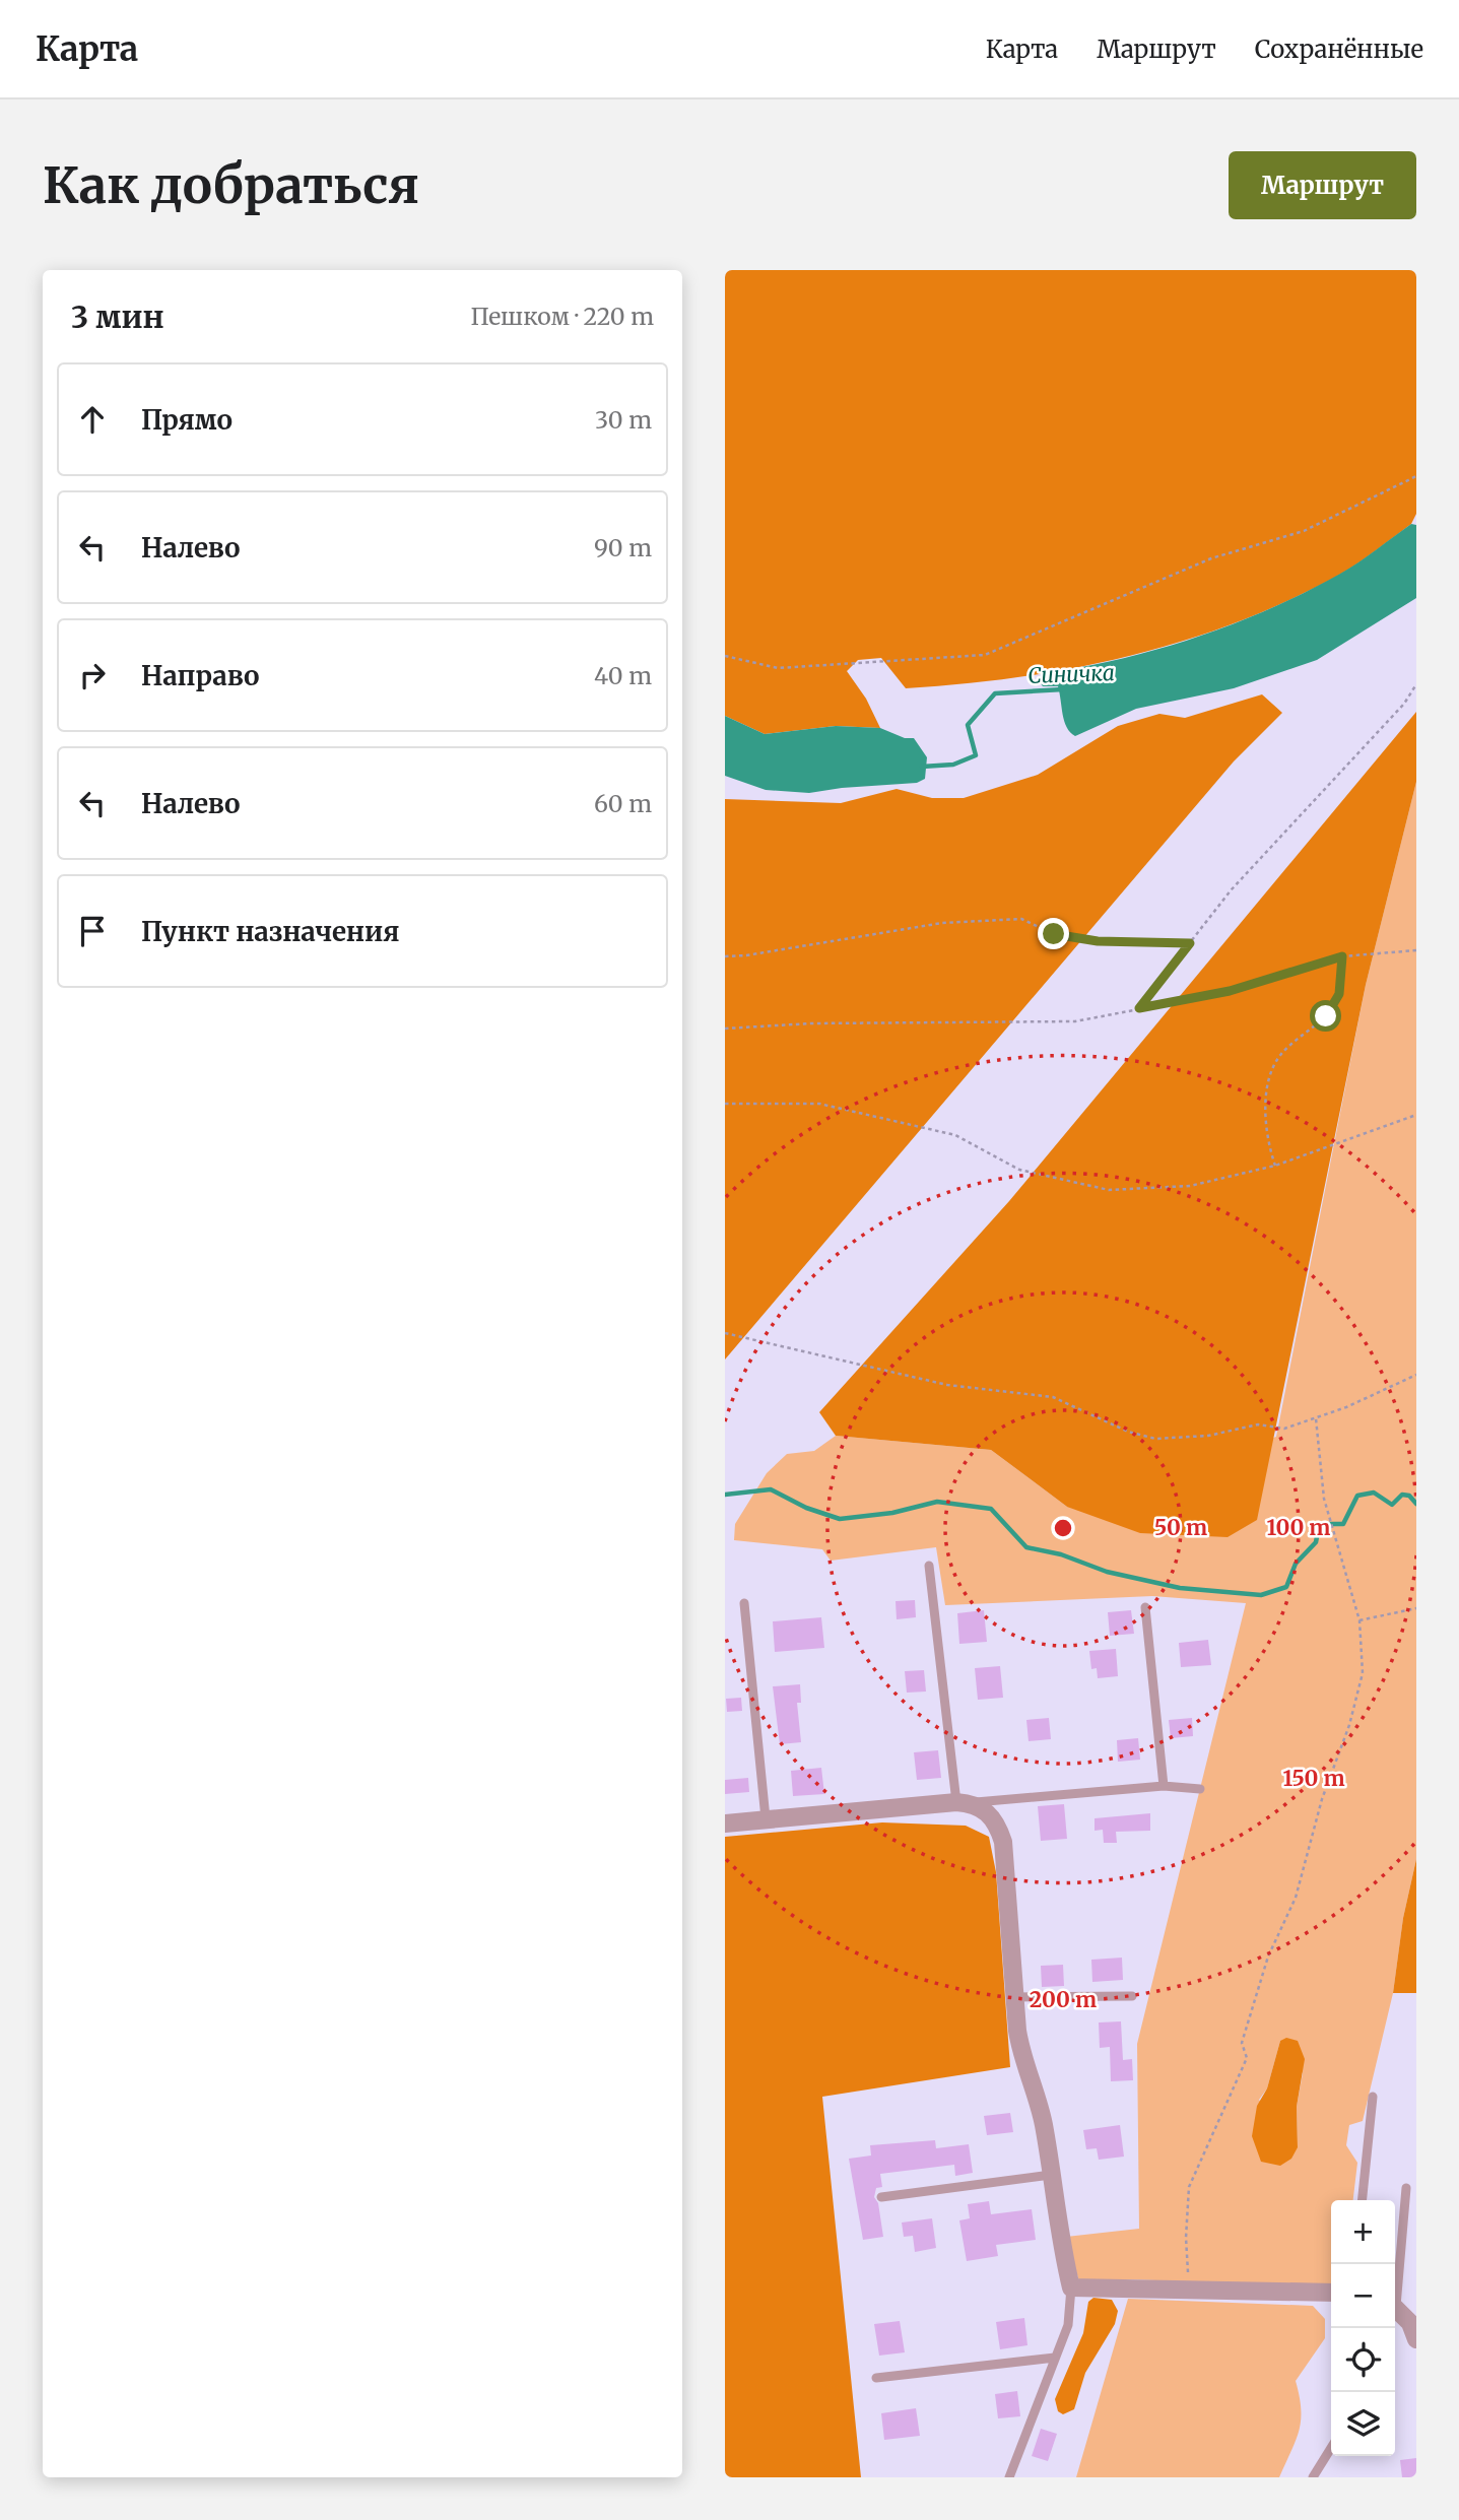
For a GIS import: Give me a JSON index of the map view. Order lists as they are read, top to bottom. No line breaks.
{"water":["Синичка"],"page":{"header":"Карта","nav":["Карта","Маршрут","Сохранённые"],"buttons":"Маршрут","title":"Как добраться","heading":["3 мин","Пешком · 220 m"],"list":[["Прямо","30 m"],["Налево","90 m"],["Направо","40 m"],["Налево","60 m"],"Пункт назначения"],"map_buttons":["+","−"]},"rings":["50 m","100 m","150 m","200 m"]}
